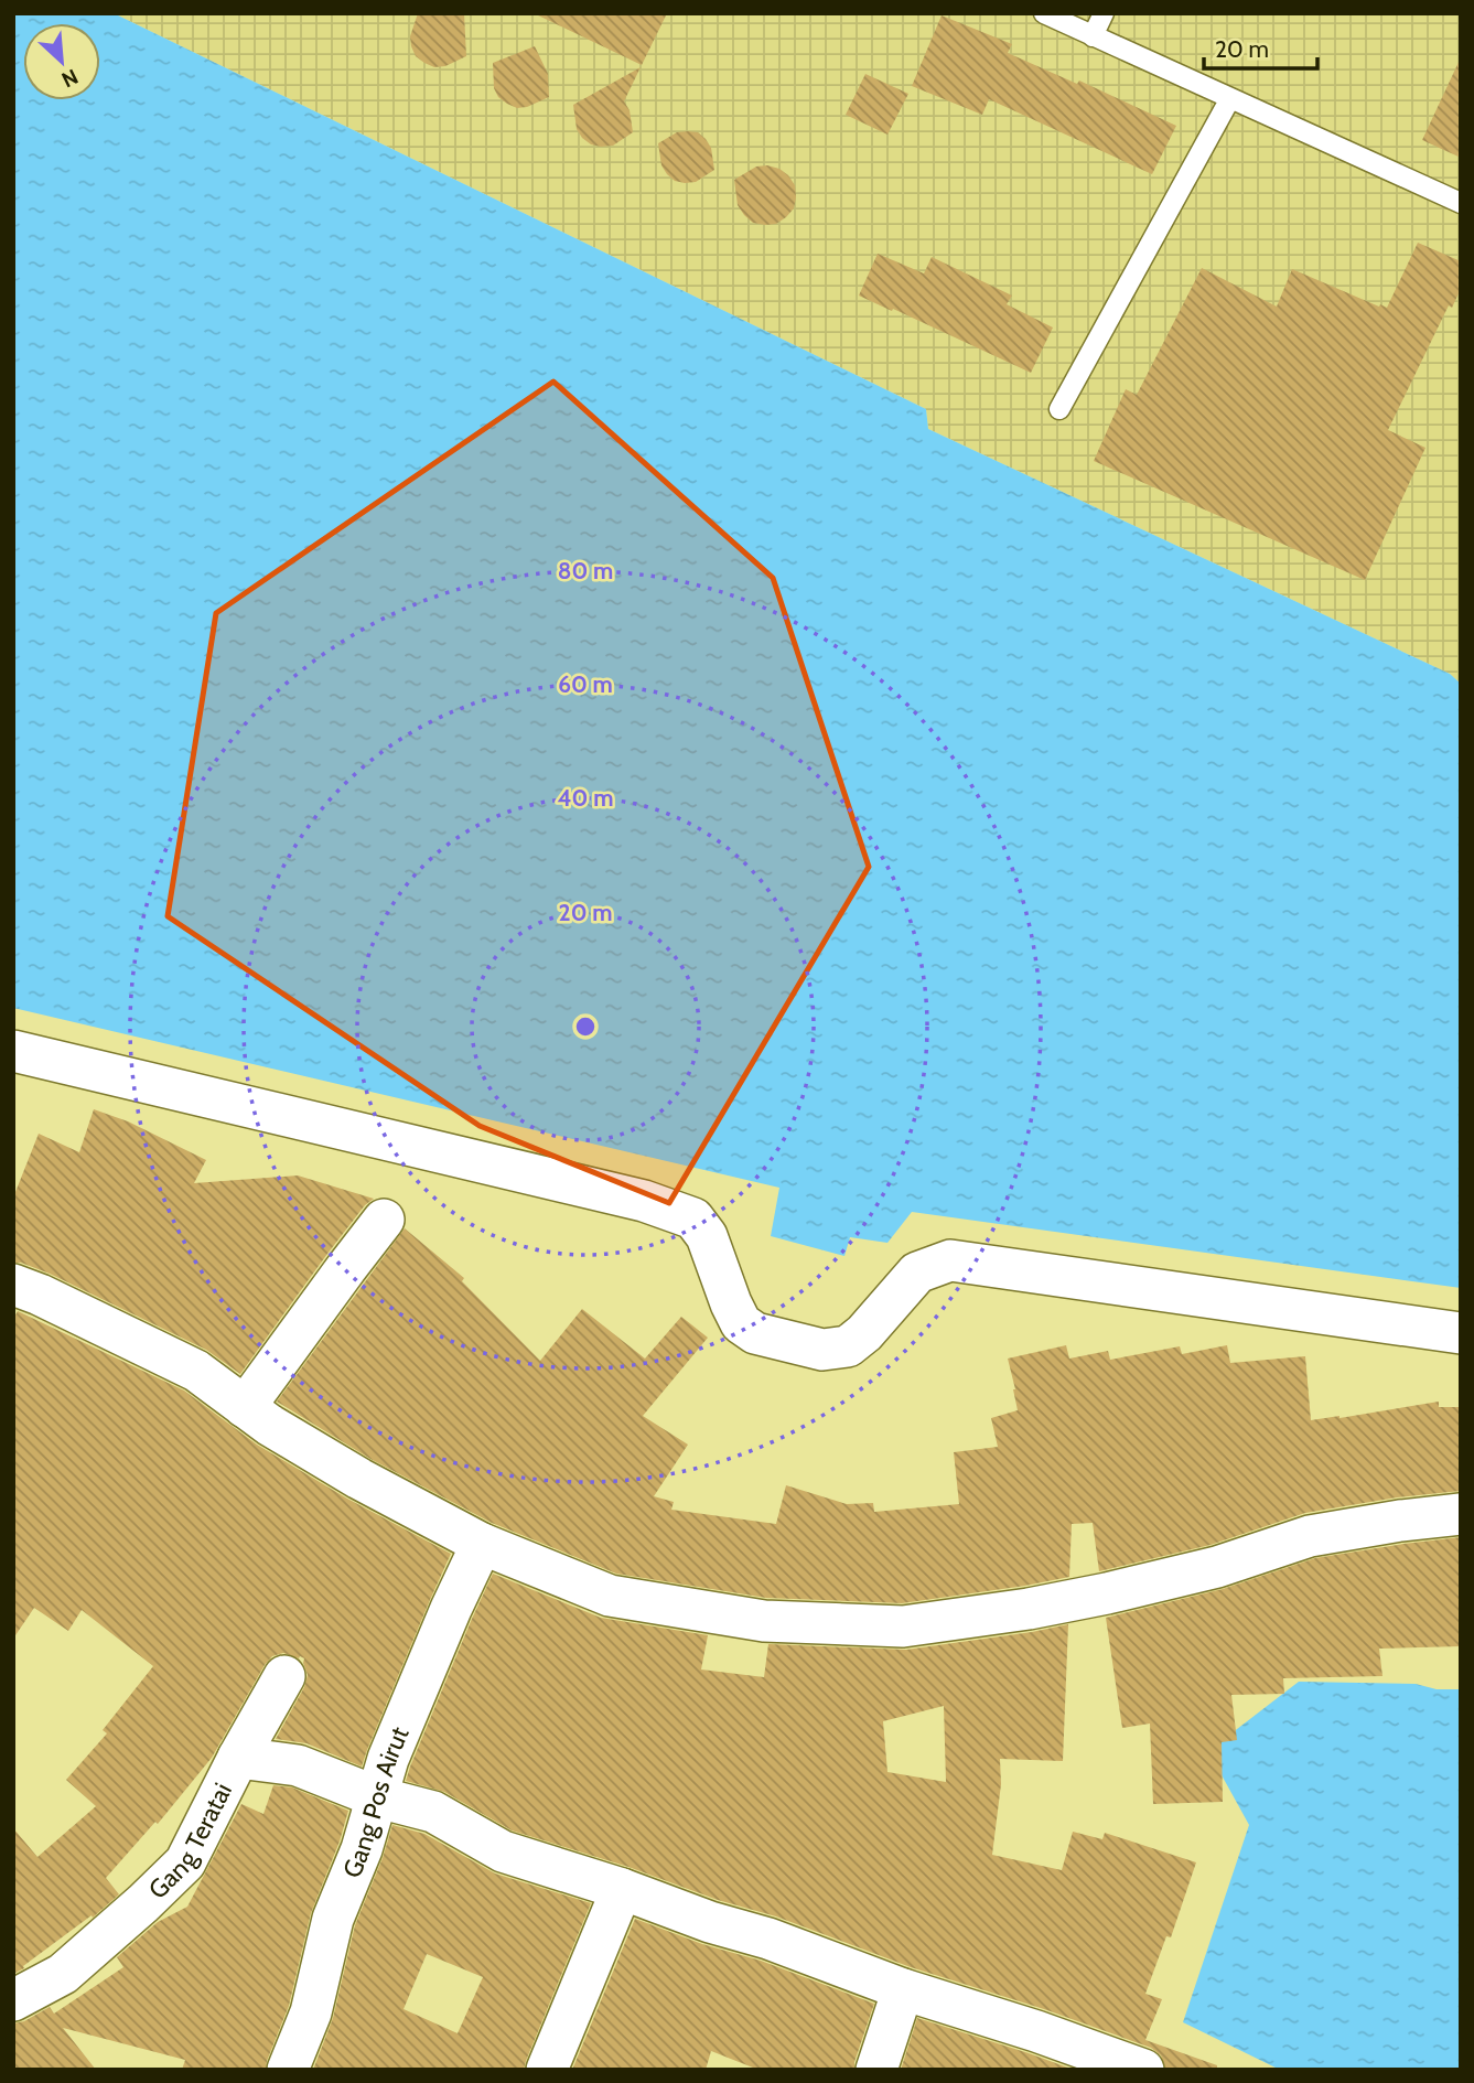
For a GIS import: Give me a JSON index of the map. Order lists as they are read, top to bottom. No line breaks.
{"streets":{"street":["Gang Pos Airut","Gang Teratai"]},"crossings":[["Gang Pos Airut","Gang Teratai"]],"scale_bar":"20 m","north":"bottom right","rings":["80 m","60 m","40 m","20 m"]}
